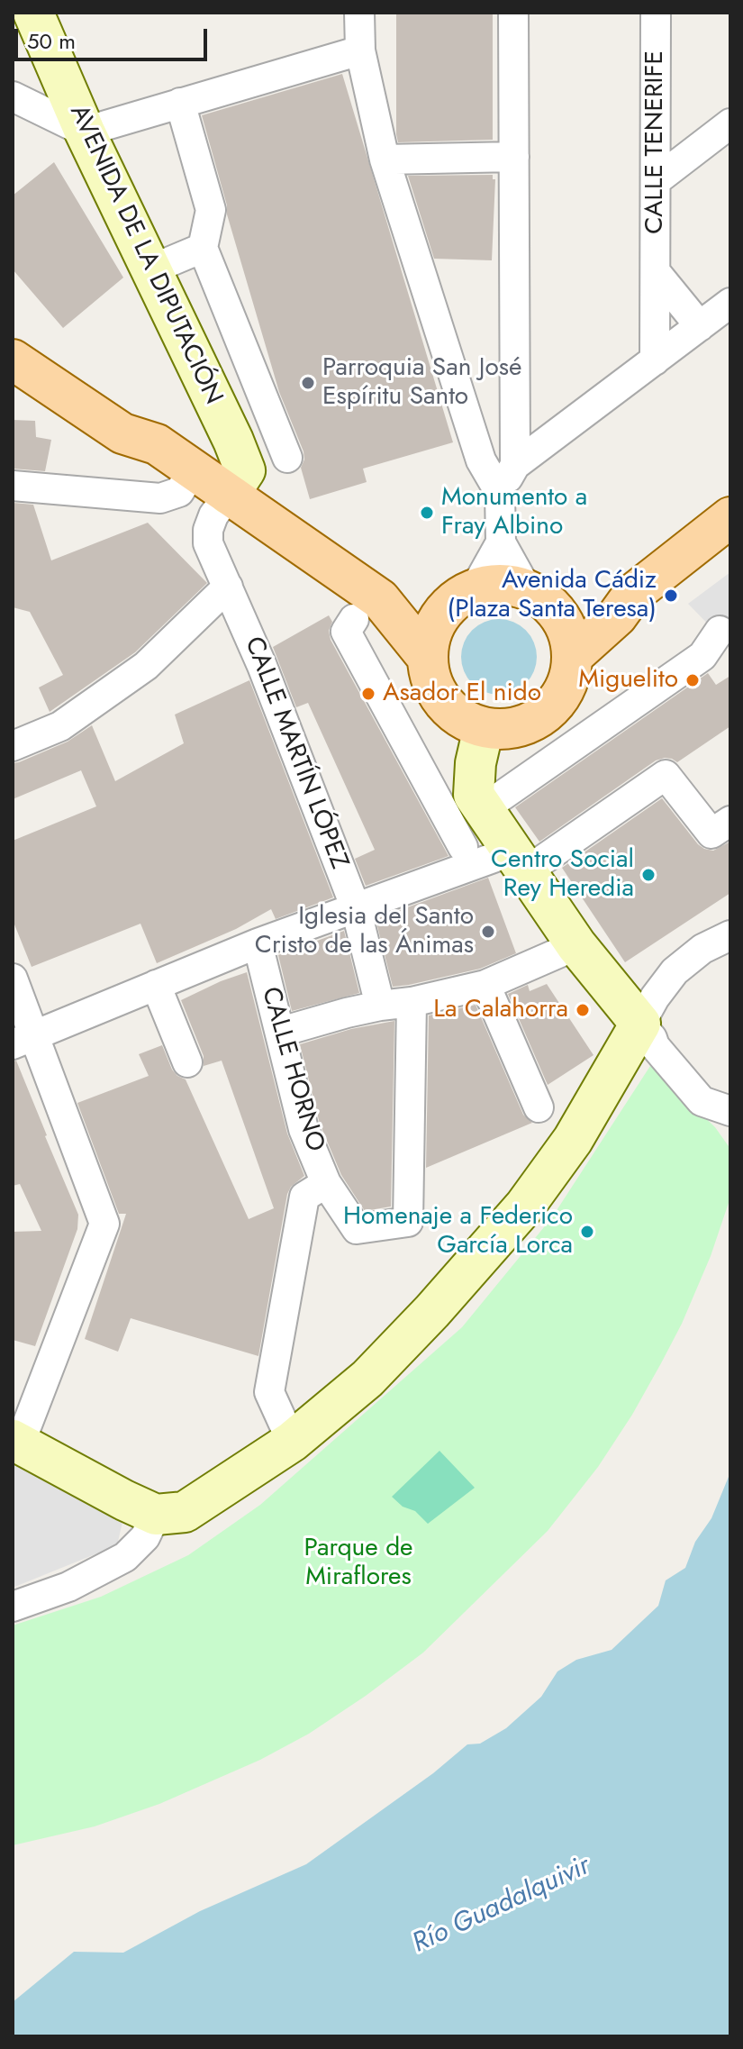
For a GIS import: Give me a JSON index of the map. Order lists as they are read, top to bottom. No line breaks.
{"streets":{"street":["CALLE TENERIFE","AVENIDA DE LA DIPUTACIÓN","CALLE MARTÍN LÓPEZ","CALLE HORNO"]},"crossings":[["AVENIDA DE LA DIPUTACIÓN","CALLE MARTÍN LÓPEZ"]],"water":["Río Guadalquivir"],"parks":["Parque de Miraflores"],"places":["Parroquia San José Espíritu Santo","Monumento a Fray Albino","Avenida Cádiz (Plaza Santa Teresa)","Miguelito","Asador El nido","Centro Social Rey Heredia","Iglesia del Santo Cristo de las Ánimas","La Calahorra","Homenaje a Federico García Lorca"],"scale_bar":"50 m"}
